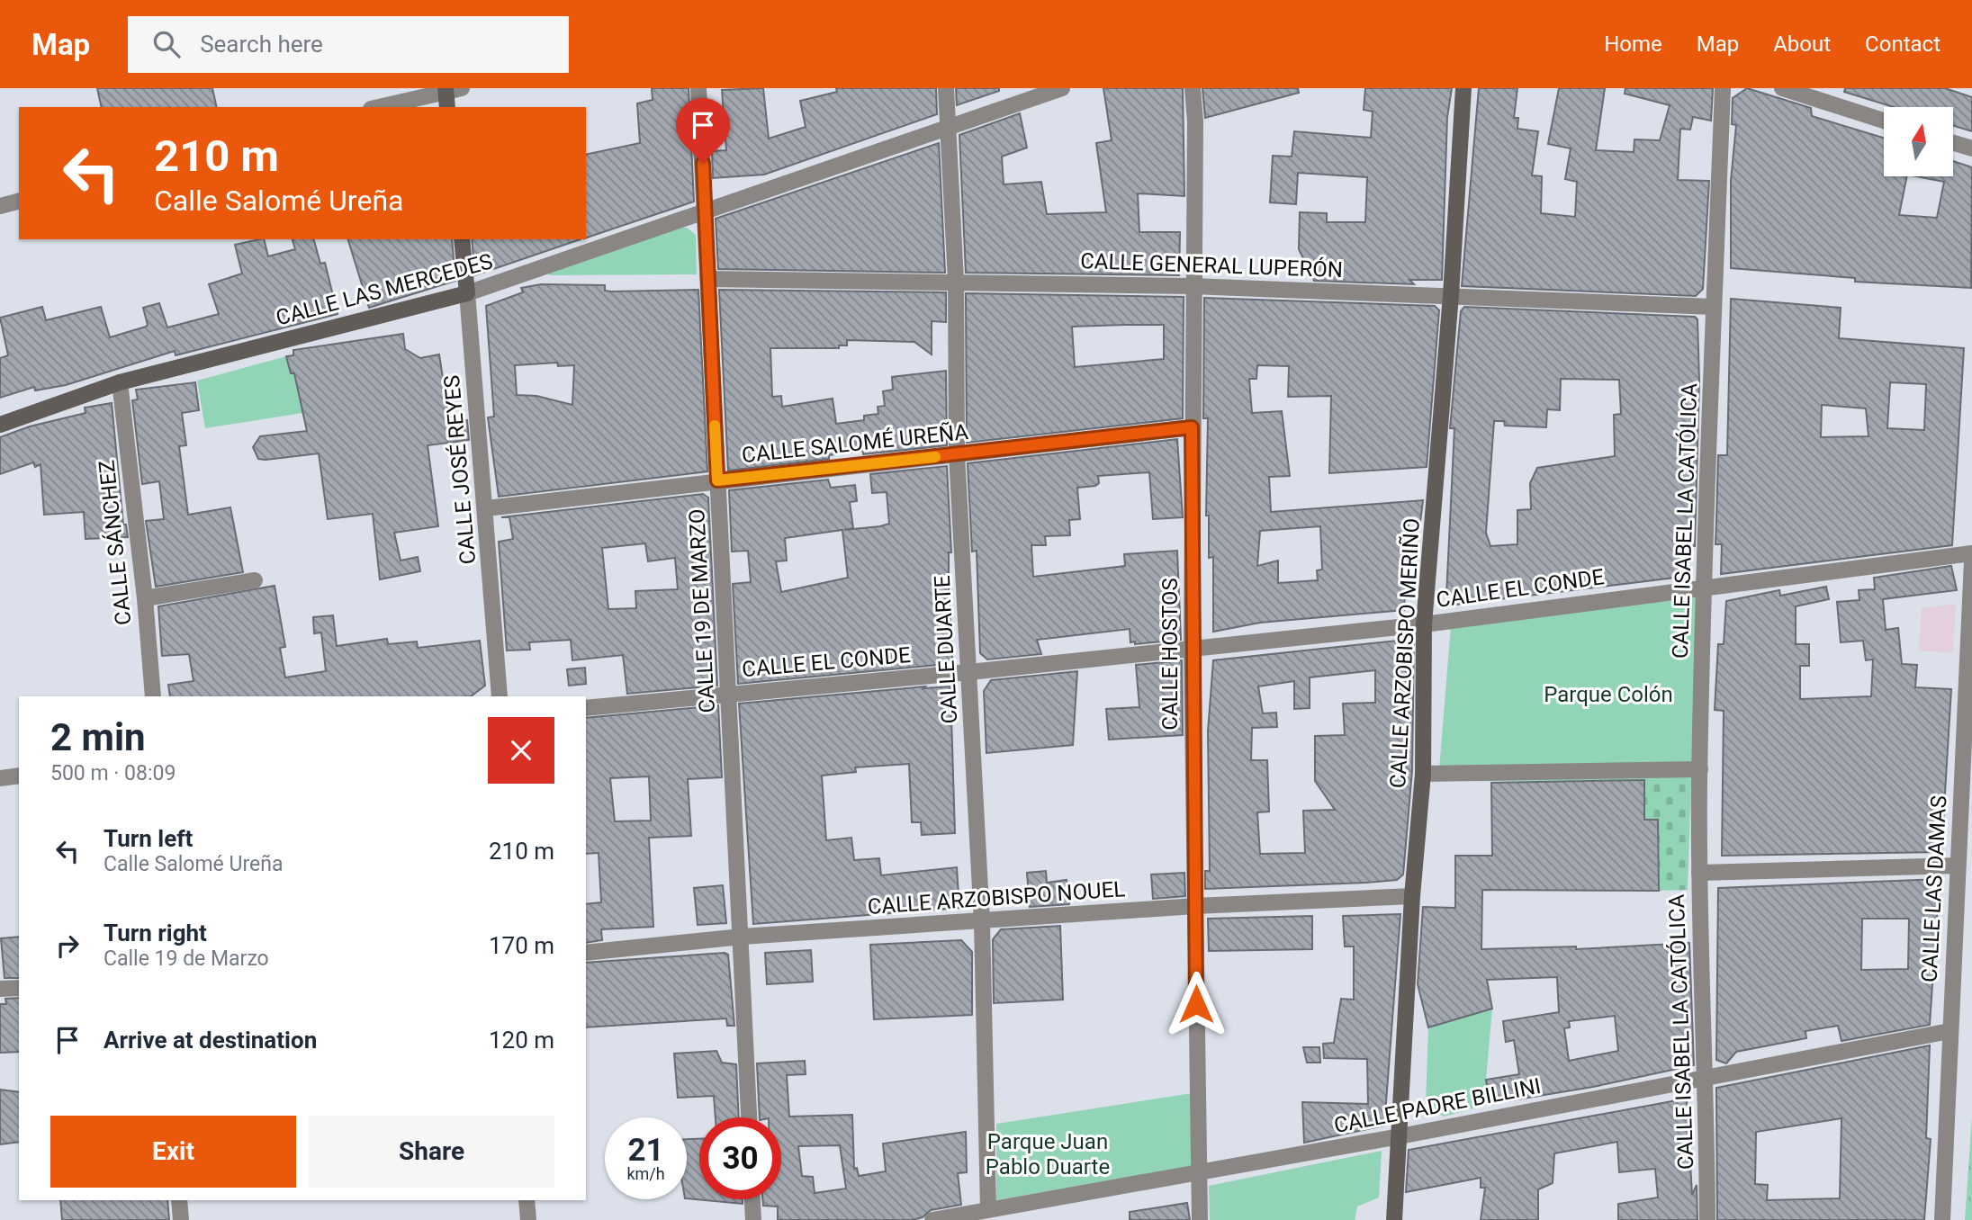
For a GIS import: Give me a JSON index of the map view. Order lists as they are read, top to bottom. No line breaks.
{"streets":{"street":["CALLE GENERAL LUPERÓN","CALLE LAS MERCEDES","CALLE SALOMÉ UREÑA","CALLE JOSÉ REYES","CALLE ISABEL LA CATÓLICA","CALLE SÁNCHEZ","CALLE EL CONDE","CALLE 19 DE MARZO","CALLE DUARTE","CALLE ARZOBISPO MERIÑO","CALLE HOSTOS","CALLE LAS DAMAS","CALLE ARZOBISPO NOUEL","CALLE PADRE BILLINI"]},"crossings":[["CALLE GENERAL LUPERÓN","CALLE ISABEL LA CATÓLICA"],["CALLE GENERAL LUPERÓN","CALLE 19 DE MARZO"],["CALLE GENERAL LUPERÓN","CALLE DUARTE"],["CALLE GENERAL LUPERÓN","CALLE ARZOBISPO MERIÑO"],["CALLE GENERAL LUPERÓN","CALLE HOSTOS"],["CALLE LAS MERCEDES","CALLE JOSÉ REYES"],["CALLE LAS MERCEDES","CALLE SÁNCHEZ"],["CALLE LAS MERCEDES","CALLE 19 DE MARZO"],["CALLE LAS MERCEDES","CALLE DUARTE"],["CALLE SALOMÉ UREÑA","CALLE JOSÉ REYES"],["CALLE SALOMÉ UREÑA","CALLE 19 DE MARZO"],["CALLE SALOMÉ UREÑA","CALLE DUARTE"],["CALLE SALOMÉ UREÑA","CALLE HOSTOS"],["CALLE ISABEL LA CATÓLICA","CALLE EL CONDE"],["CALLE ISABEL LA CATÓLICA","CALLE PADRE BILLINI"],["CALLE EL CONDE","CALLE 19 DE MARZO"],["CALLE EL CONDE","CALLE DUARTE"],["CALLE EL CONDE","CALLE ARZOBISPO MERIÑO"],["CALLE EL CONDE","CALLE HOSTOS"],["CALLE 19 DE MARZO","CALLE ARZOBISPO NOUEL"],["CALLE DUARTE","CALLE ARZOBISPO NOUEL"],["CALLE DUARTE","CALLE PADRE BILLINI"],["CALLE ARZOBISPO MERIÑO","CALLE ARZOBISPO NOUEL"],["CALLE ARZOBISPO MERIÑO","CALLE PADRE BILLINI"],["CALLE HOSTOS","CALLE ARZOBISPO NOUEL"],["CALLE HOSTOS","CALLE PADRE BILLINI"],["CALLE LAS DAMAS","CALLE PADRE BILLINI"]],"parks":["Parque Colón","Parque Juan Pablo Duarte"],"north":"top","page":{"header":"Map","search":"Search here","nav":["Home","Map","About","Contact"],"turn":["210 m","Calle Salomé Ureña"],"heading":["2 min","500 m · 08:09"],"list":[{"name":"Turn left","note":"Calle Salomé Ureña","value":"210 m"},{"name":"Turn right","note":"Calle 19 de Marzo","value":"170 m"},{"name":"Arrive at destination","value":"120 m"}],"buttons":["Exit","Share"],"speed":"21 km/h","limit":"30"}}
